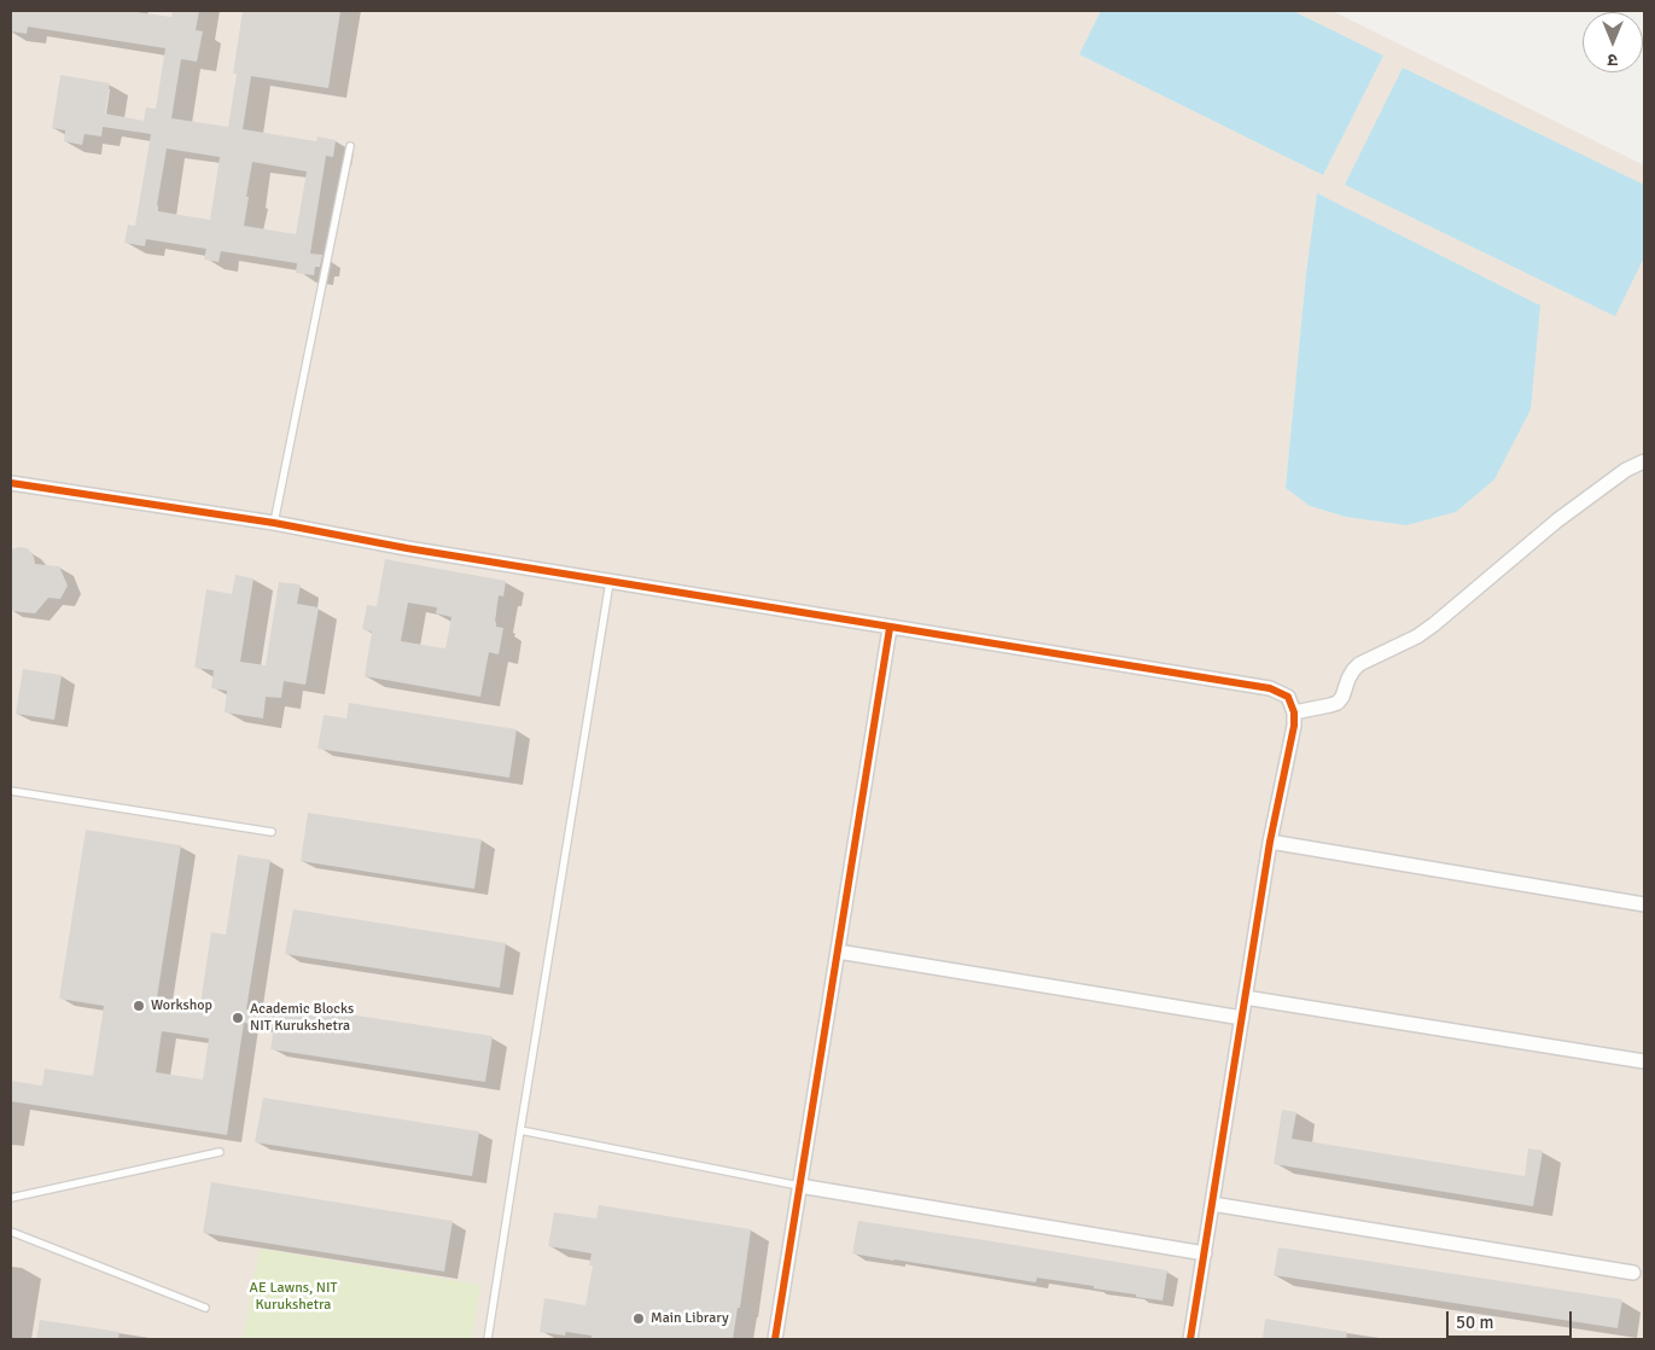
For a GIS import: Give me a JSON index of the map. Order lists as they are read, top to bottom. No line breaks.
{"parks":["AE Lawns, NIT Kurukshetra"],"places":["Workshop","Academic Blocks NIT Kurukshetra","Main Library"],"scale_bar":"50 m","north":"bottom"}
